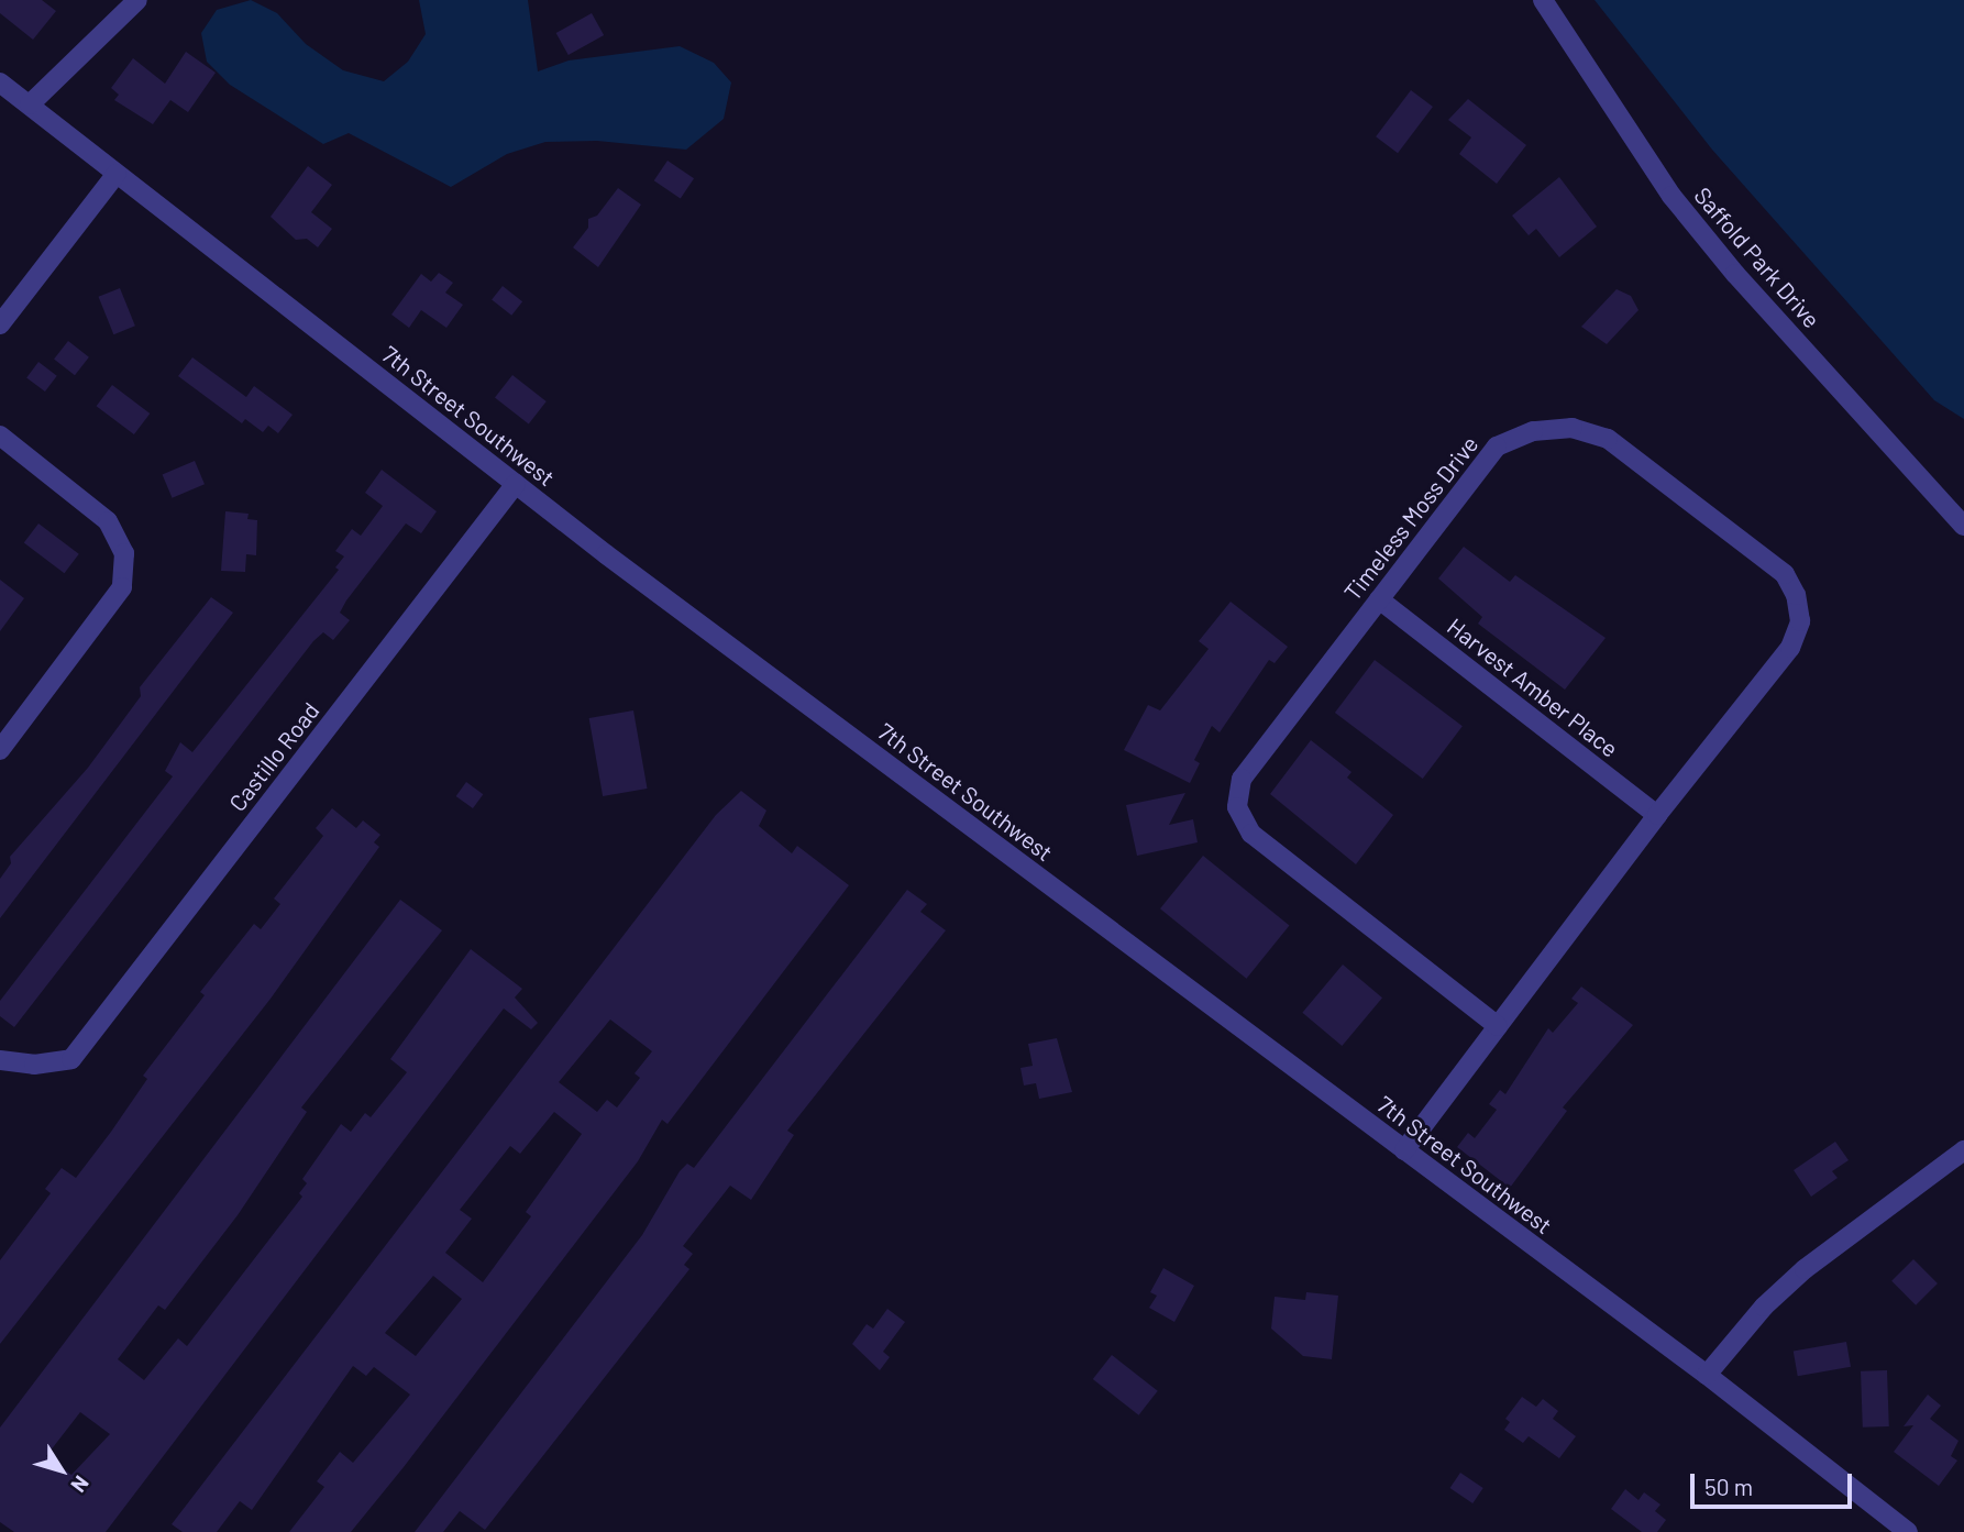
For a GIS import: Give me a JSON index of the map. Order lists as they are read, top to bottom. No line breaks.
{"streets":{"street":["Saffold Park Drive","7th Street Southwest","Timeless Moss Drive","Harvest Amber Place","Castillo Road"]},"crossings":[["7th Street Southwest","Timeless Moss Drive"],["7th Street Southwest","Castillo Road"],["Timeless Moss Drive","Harvest Amber Place"]],"scale_bar":"50 m","north":"bottom right"}
